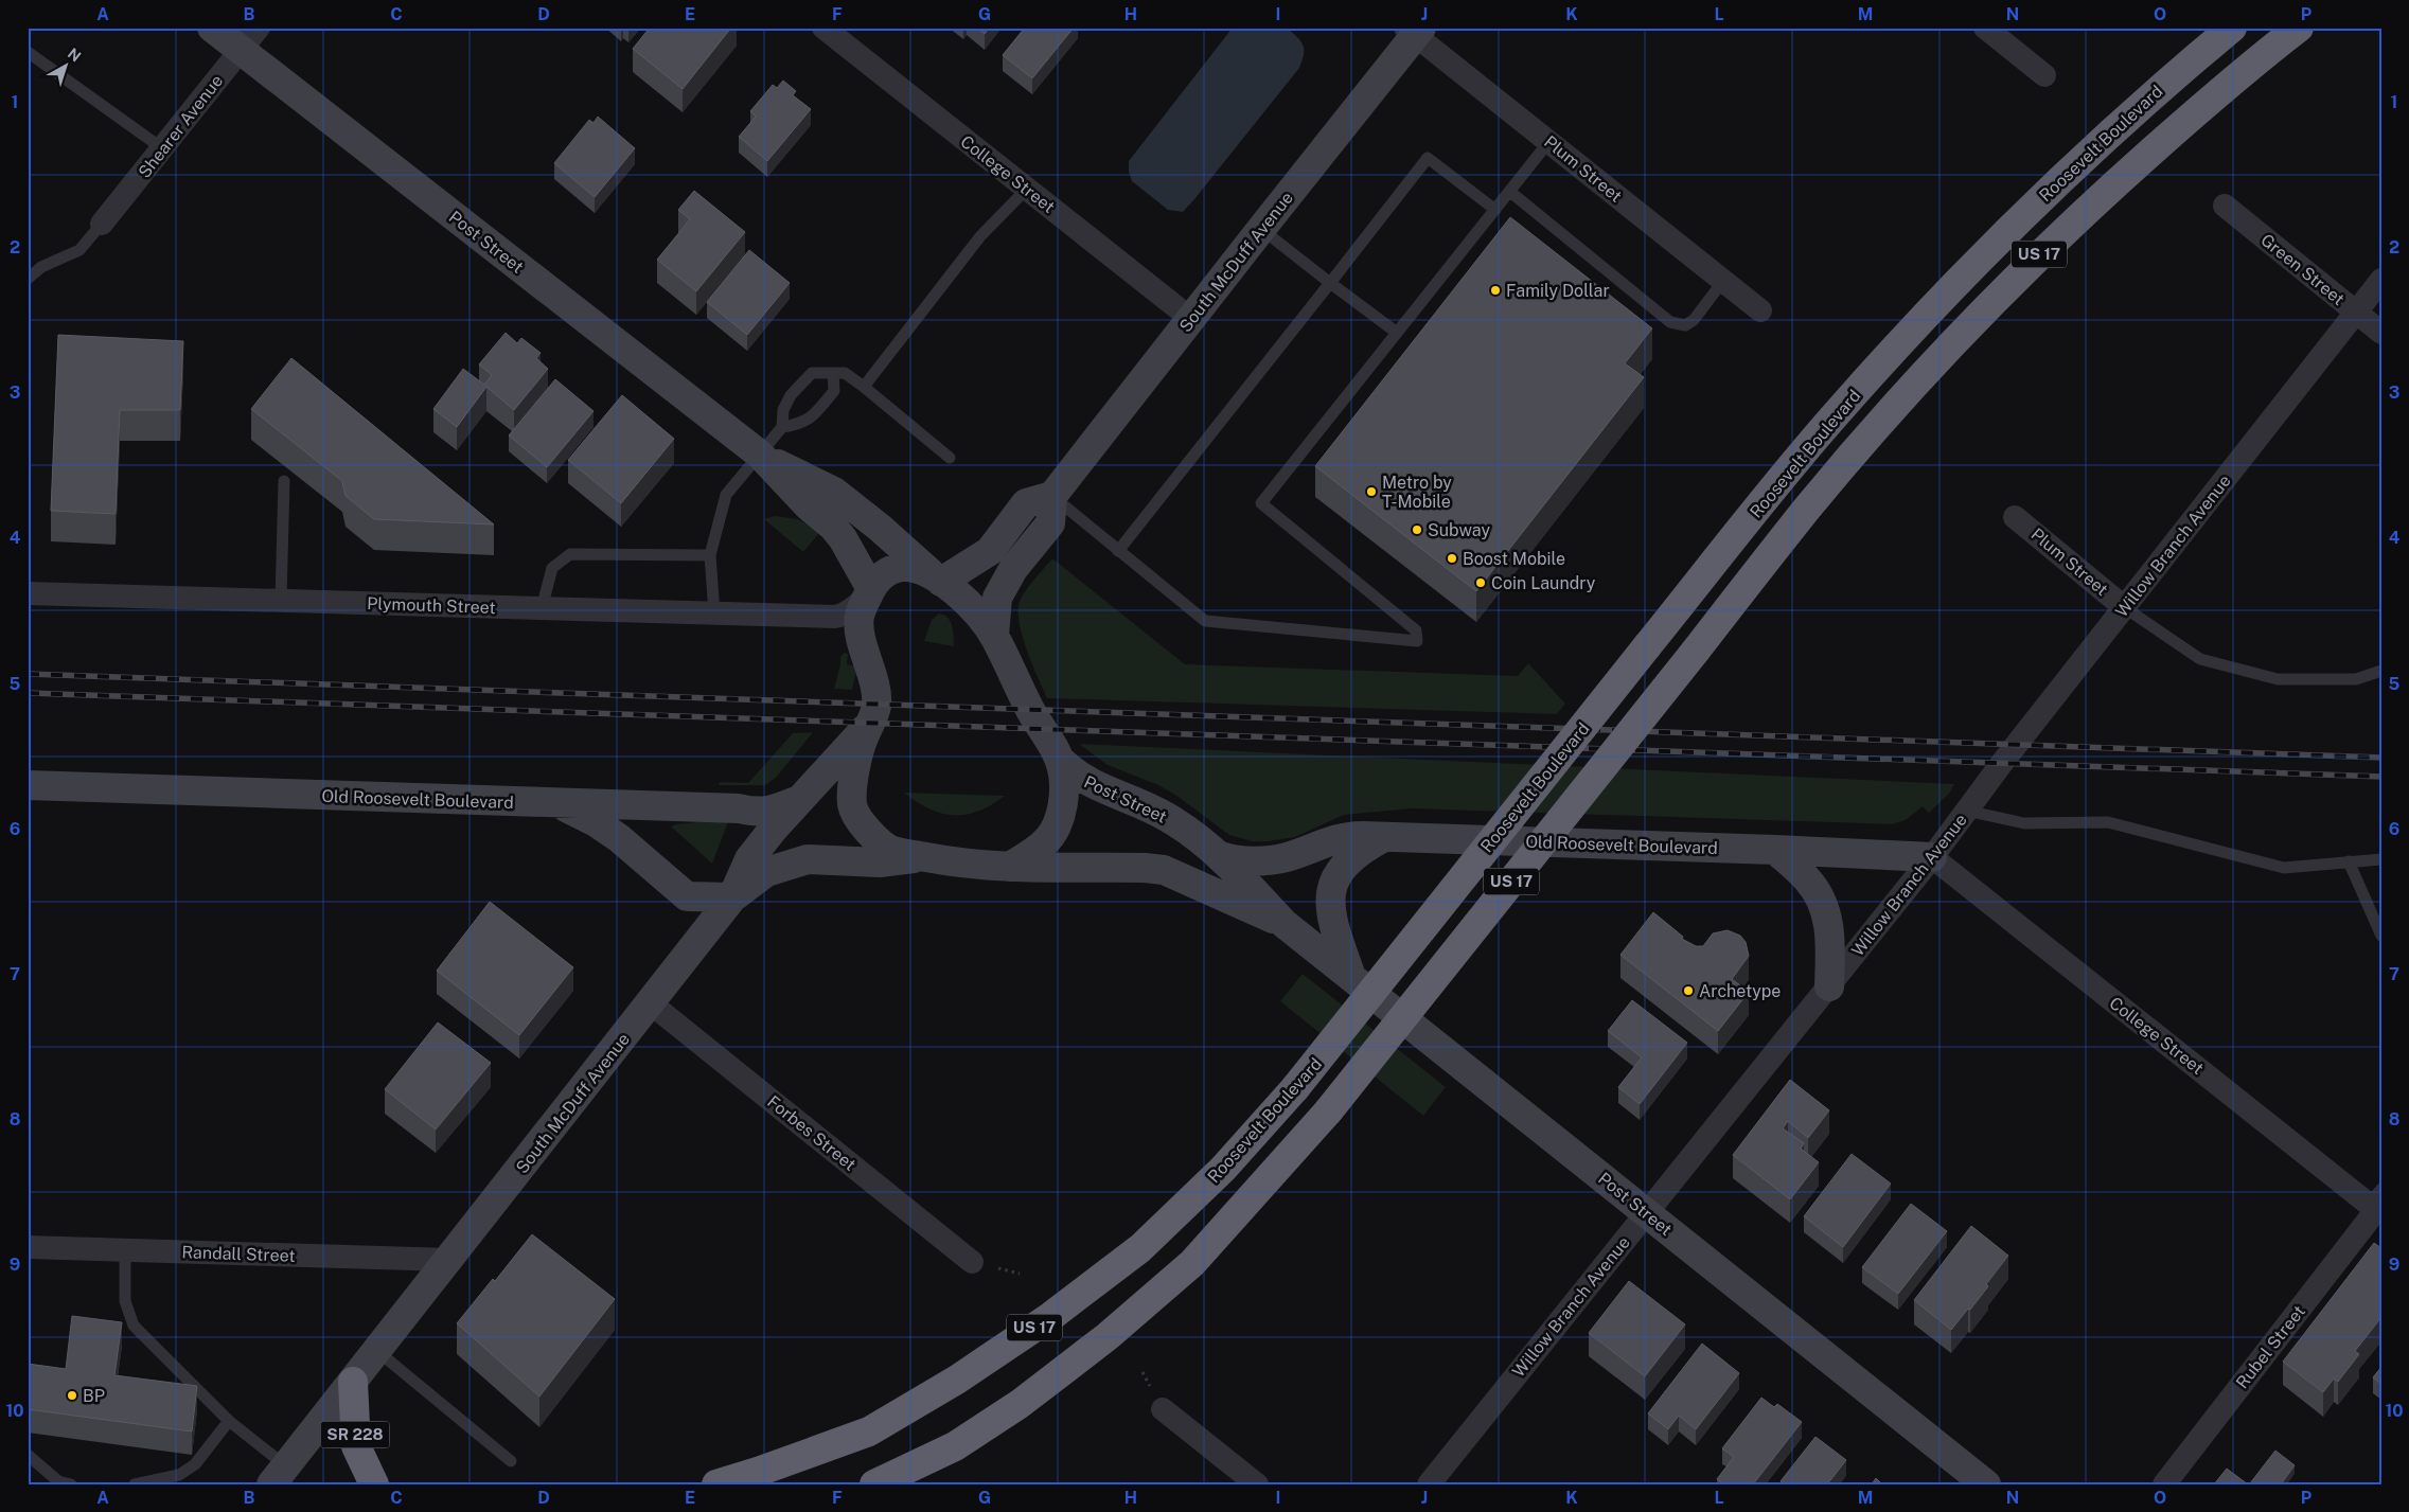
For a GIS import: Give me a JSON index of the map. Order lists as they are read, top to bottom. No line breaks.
{"streets":{"highway":["Roosevelt Boulevard","US 17","SR 228"],"main road":["Post Street","South McDuff Avenue","Old Roosevelt Boulevard"],"street":["Shearer Avenue","Plum Street","College Street","Green Street","Willow Branch Avenue","Plymouth Street","Forbes Street","Randall Street","Rubel Street"]},"crossings":[["Shearer Avenue","Post Street"],["Plum Street","South McDuff Avenue"],["Plum Street","Willow Branch Avenue"],["College Street","South McDuff Avenue"],["College Street","Willow Branch Avenue"],["College Street","Old Roosevelt Boulevard"],["College Street","Rubel Street"],["Post Street","Willow Branch Avenue"],["Post Street","Old Roosevelt Boulevard"],["South McDuff Avenue","Old Roosevelt Boulevard"],["South McDuff Avenue","Forbes Street"],["South McDuff Avenue","Randall Street"],["South McDuff Avenue","SR 228"],["Green Street","Willow Branch Avenue"],["Willow Branch Avenue","Old Roosevelt Boulevard"]],"places":["Family Dollar","Metro by T-Mobile","Subway","Boost Mobile","Coin Laundry","Archetype","BP"],"north":"top right","grid":{"columns":["A","B","C","D","E","F","G","H","I","J","K","L","M","N","O","P"],"rows":["1","2","3","4","5","6","7","8","9","10"]}}
